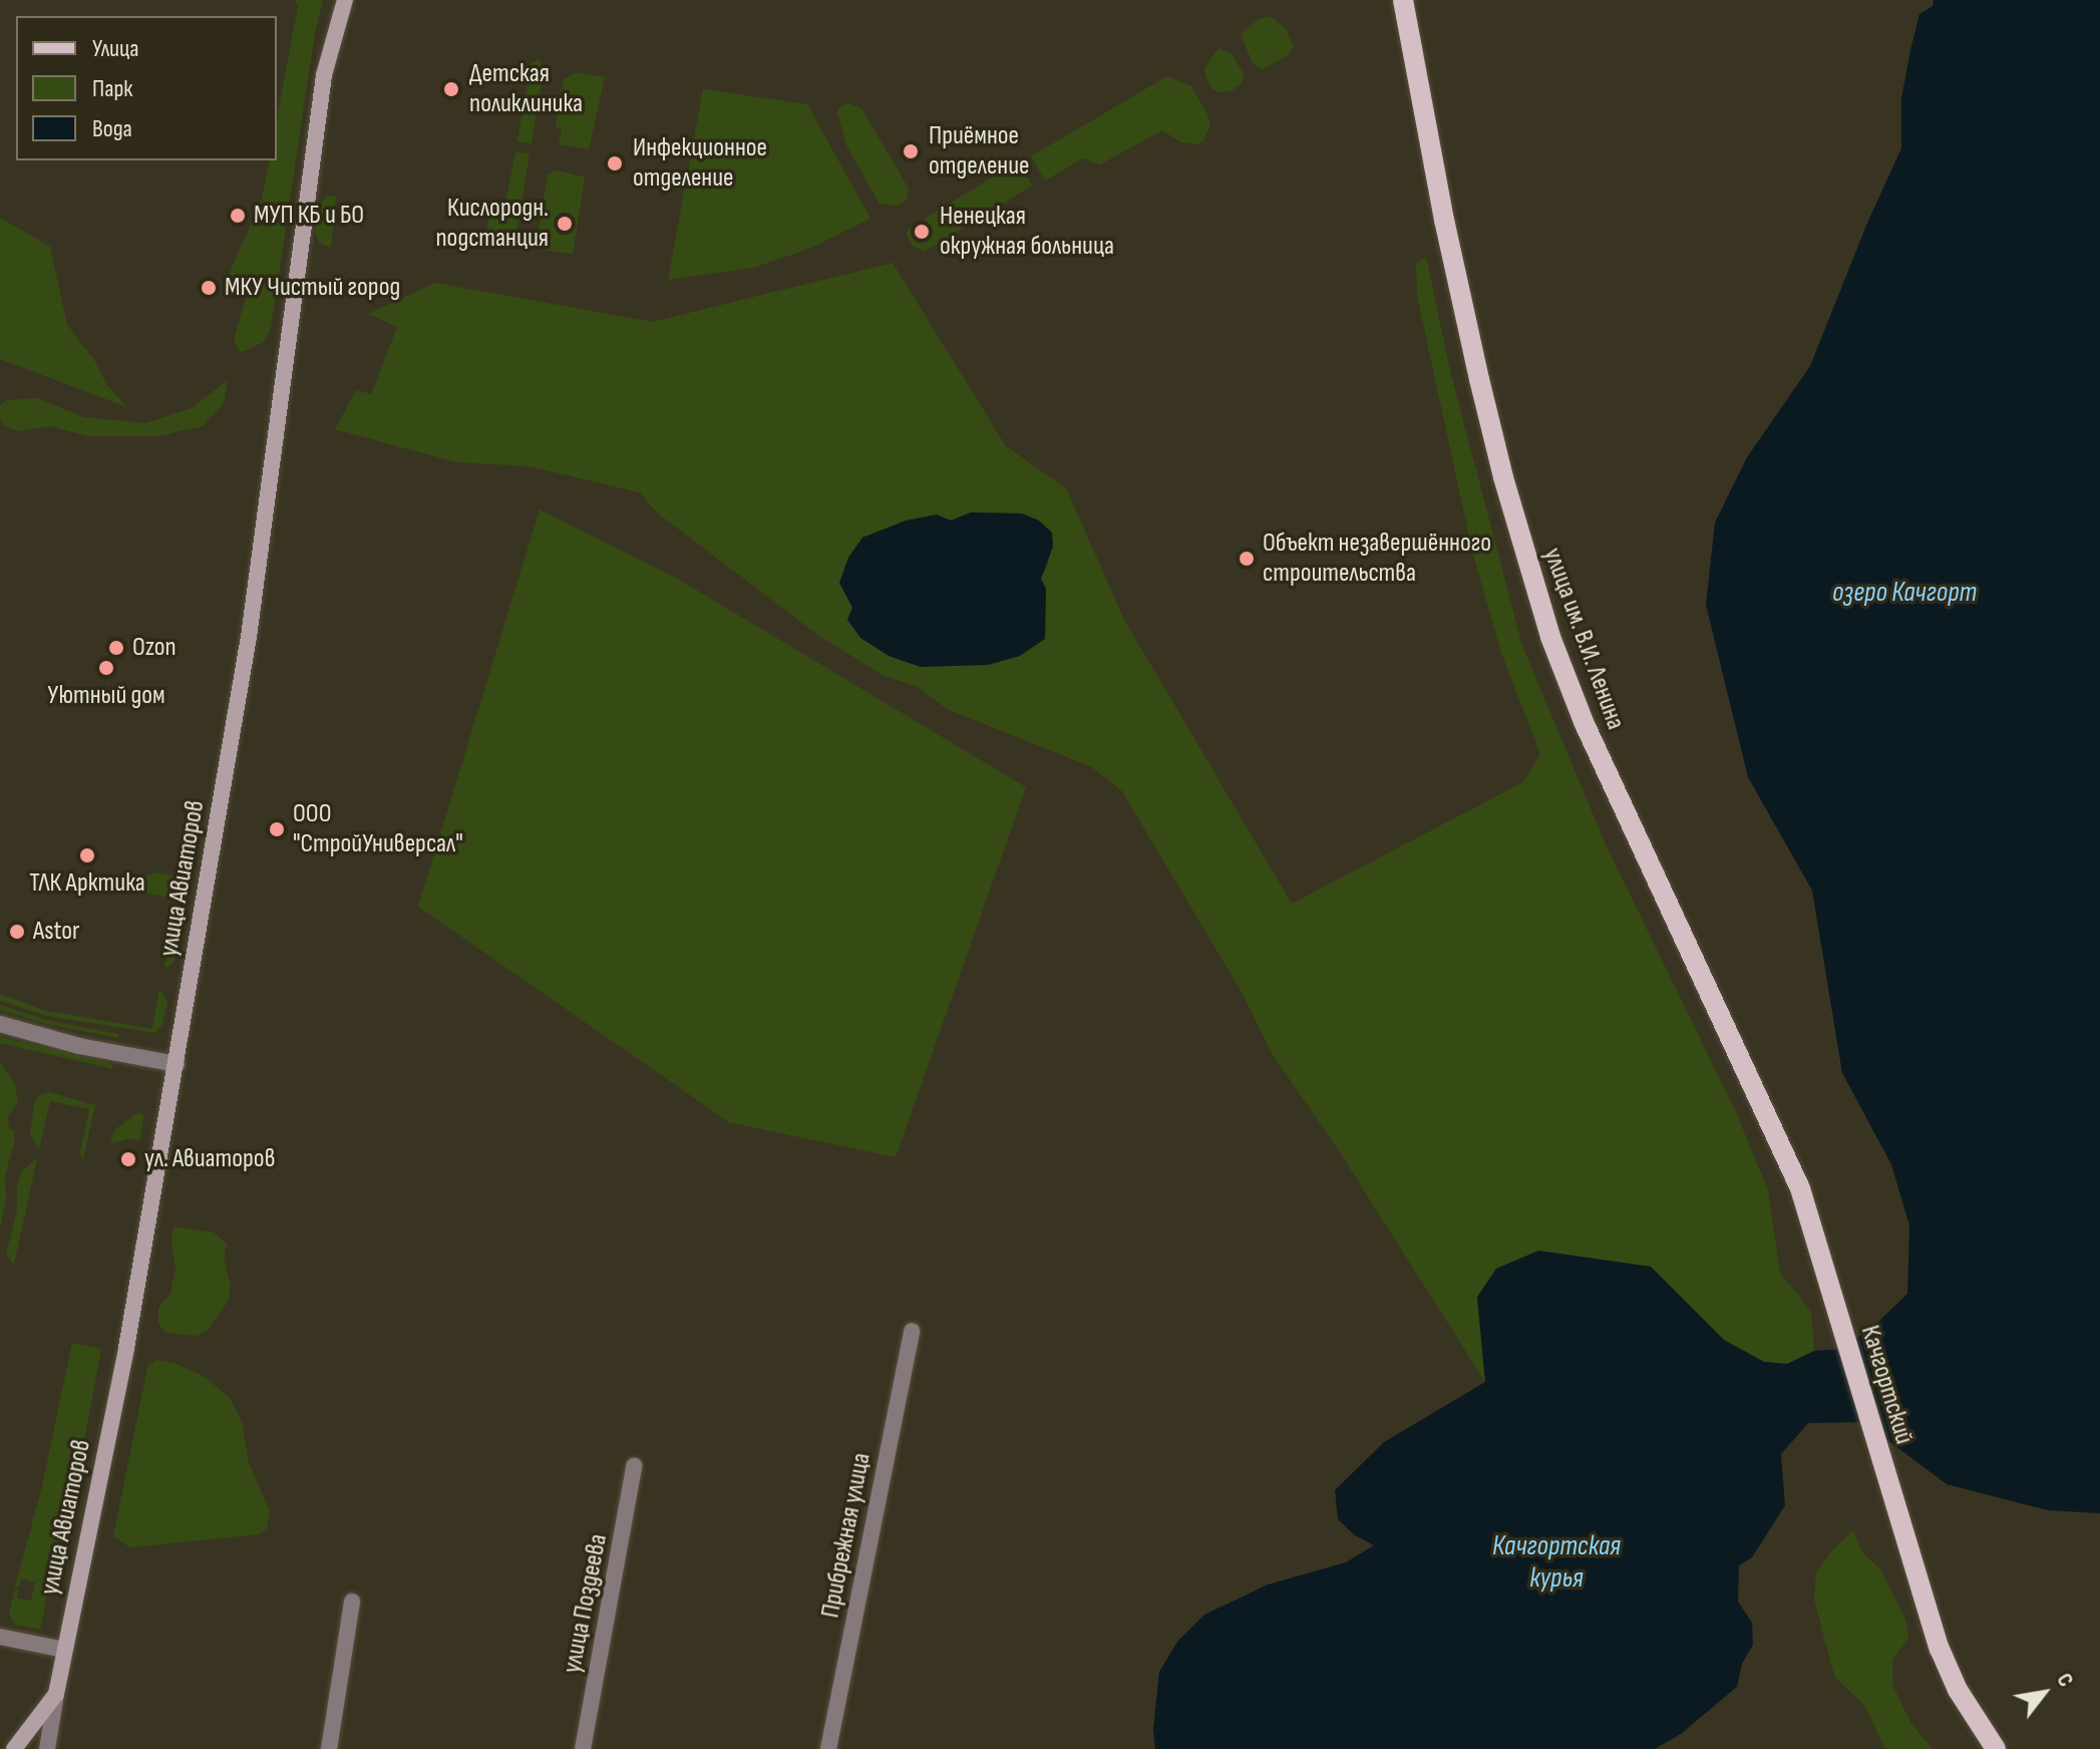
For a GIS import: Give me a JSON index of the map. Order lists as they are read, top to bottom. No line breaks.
{"streets":{"main road":["улица им. В.И. Ленина","улица Авиаторов","Качгортский"],"street":["Прибрежная улица","улица Поздеева"]},"crossings":[["улица им. В.И. Ленина","Качгортский"]],"water":["озеро Качгорт","Качгортская курья"],"places":["Детская поликлиника","Приёмное отделение","Инфекционное отделение","МУП КБ и БО","Кислородн. подстанция","Ненецкая окружная больница","МКУ Чистый город","Объект незавершённого строительства","Ozon","Уютный дом","ООО \"СтройУниверсал\"","ТЛК Арктика","Astor","ул. Авиаторов"],"legend":["Улица","Парк","Вода"],"north":"top right"}
